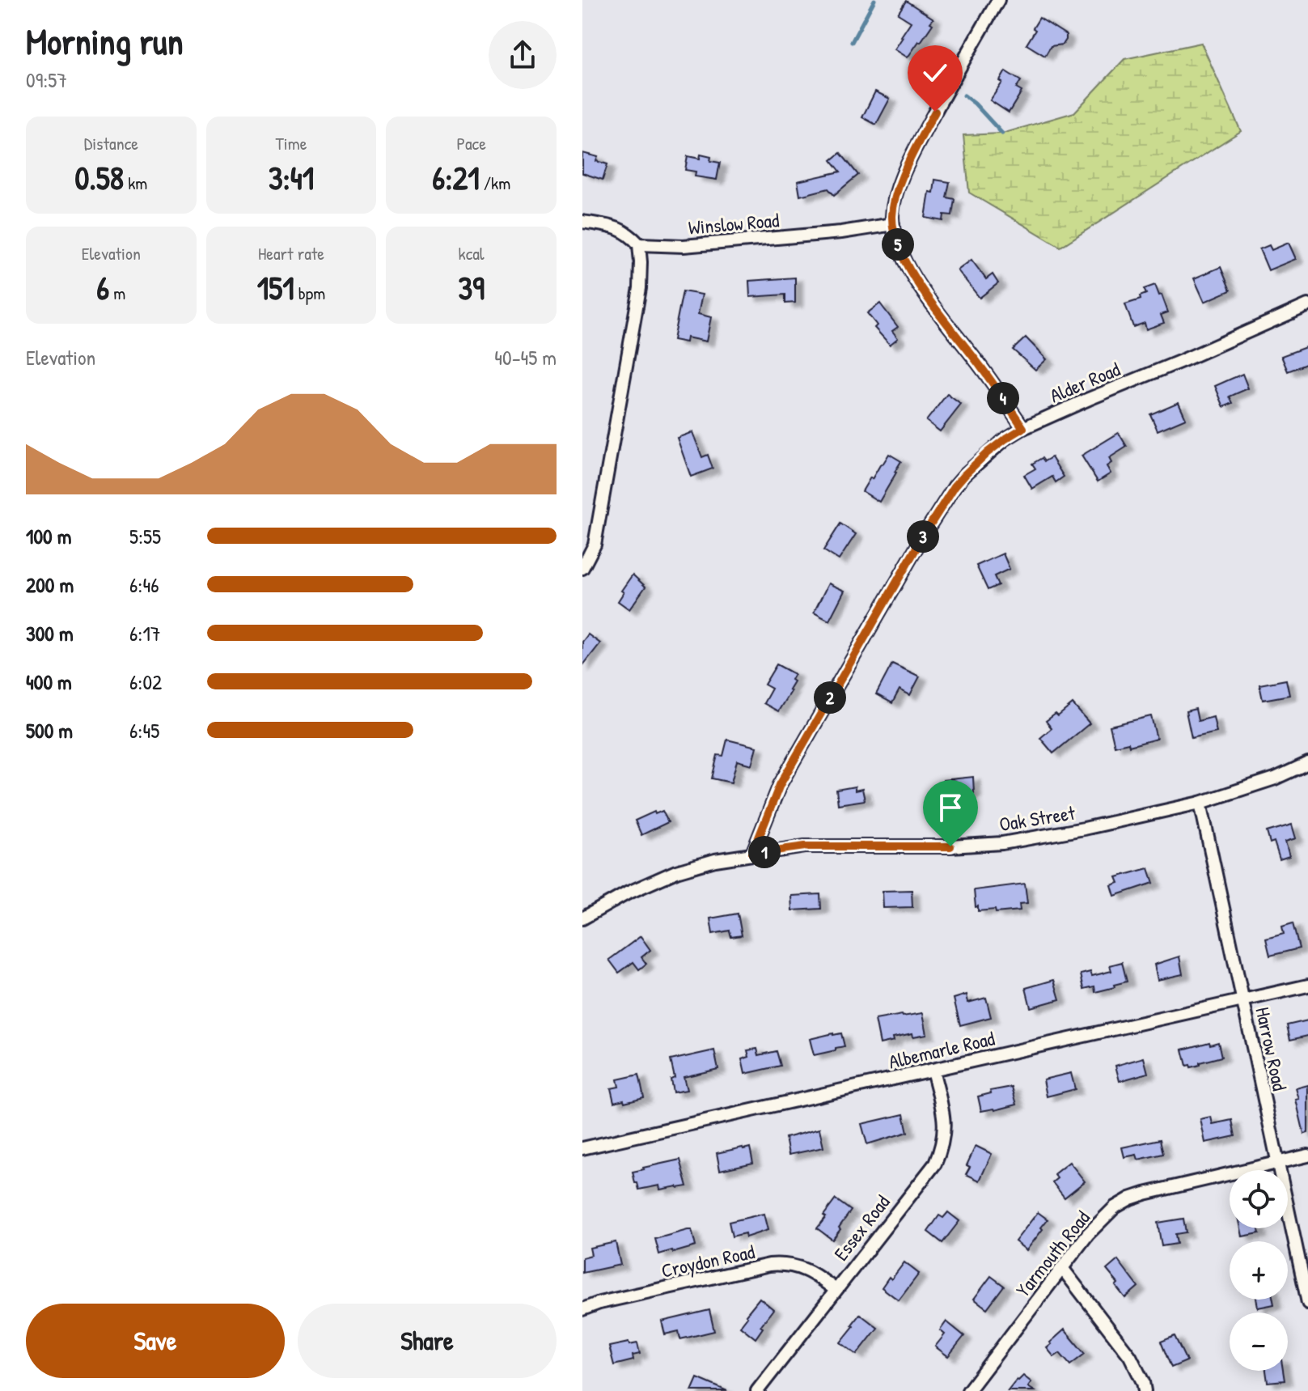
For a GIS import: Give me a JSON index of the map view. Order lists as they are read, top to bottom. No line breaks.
{"streets":{"street":["Winslow Road","Alder Road","Oak Street","Harrow Road","Albemarle Road","Essex Road","Yarmouth Road","Croydon Road"]},"crossings":[["Alder Road","Oak Street"],["Oak Street","Harrow Road"],["Harrow Road","Albemarle Road"],["Harrow Road","Yarmouth Road"],["Albemarle Road","Essex Road"],["Essex Road","Croydon Road"]],"page":{"heading":["Morning run","09:57"],"stats":[["Distance","0.58 km"],["Time","3:41"],["Pace","6:21 /km"],["Elevation","6 m"],["Heart rate","151 bpm"],["kcal","39"]],"pins":["5","4","3","2","1"],"chart":["Elevation","40–45 m"],"list":[{"name":"100 m","note":"5:55"},{"name":"200 m","note":"6:46"},{"name":"300 m","note":"6:17"},{"name":"400 m","note":"6:02"},{"name":"500 m","note":"6:45"}],"map_buttons":["+","−"],"buttons":["Save","Share"]}}
